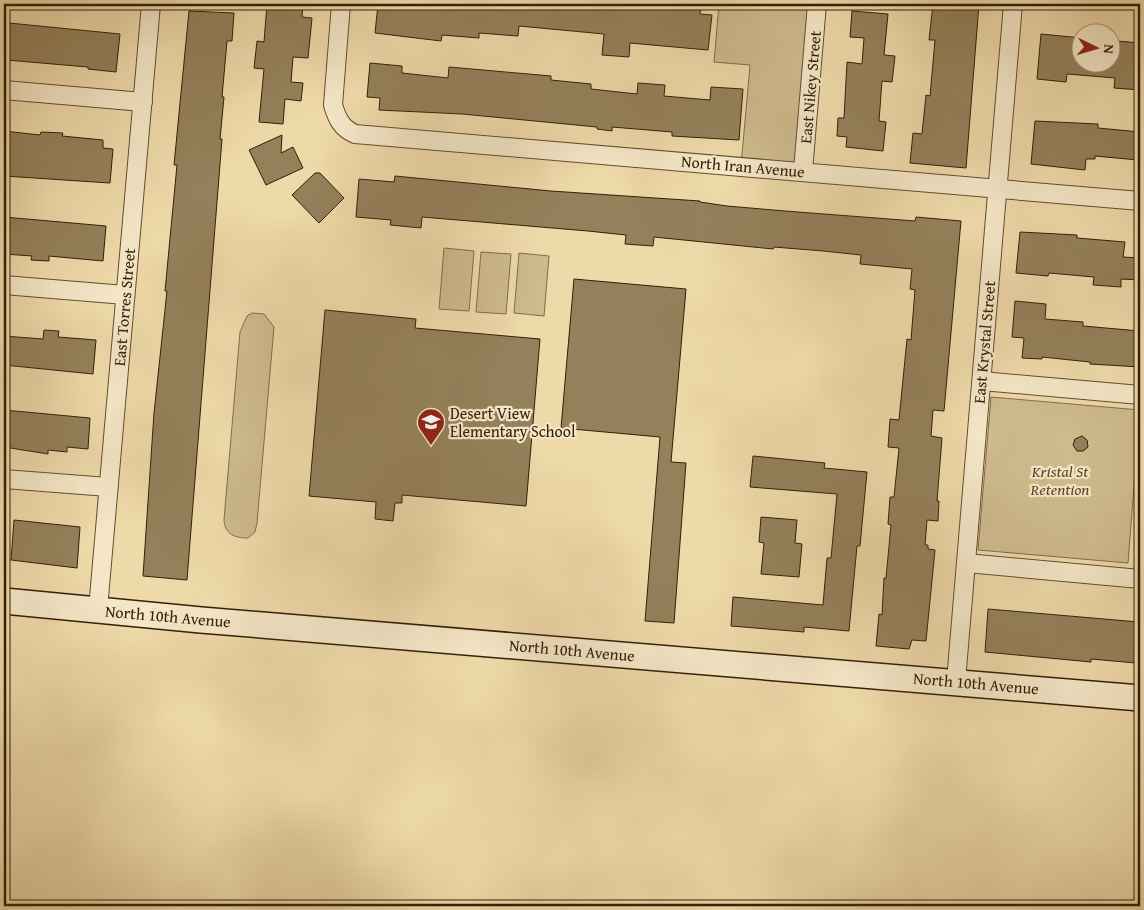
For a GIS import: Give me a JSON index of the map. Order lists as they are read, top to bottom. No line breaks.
{"streets":{"main road":["North 10th Avenue"],"street":["East Nikey Street","North Iran Avenue","East Torres Street","East Krystal Street"]},"crossings":[["East Nikey Street","North Iran Avenue"],["North Iran Avenue","East Krystal Street"],["East Torres Street","North 10th Avenue"],["East Krystal Street","North 10th Avenue"]],"parks":["Kristal St Retention"],"places":{"school or university":["Desert View Elementary School"]},"north":"right"}
